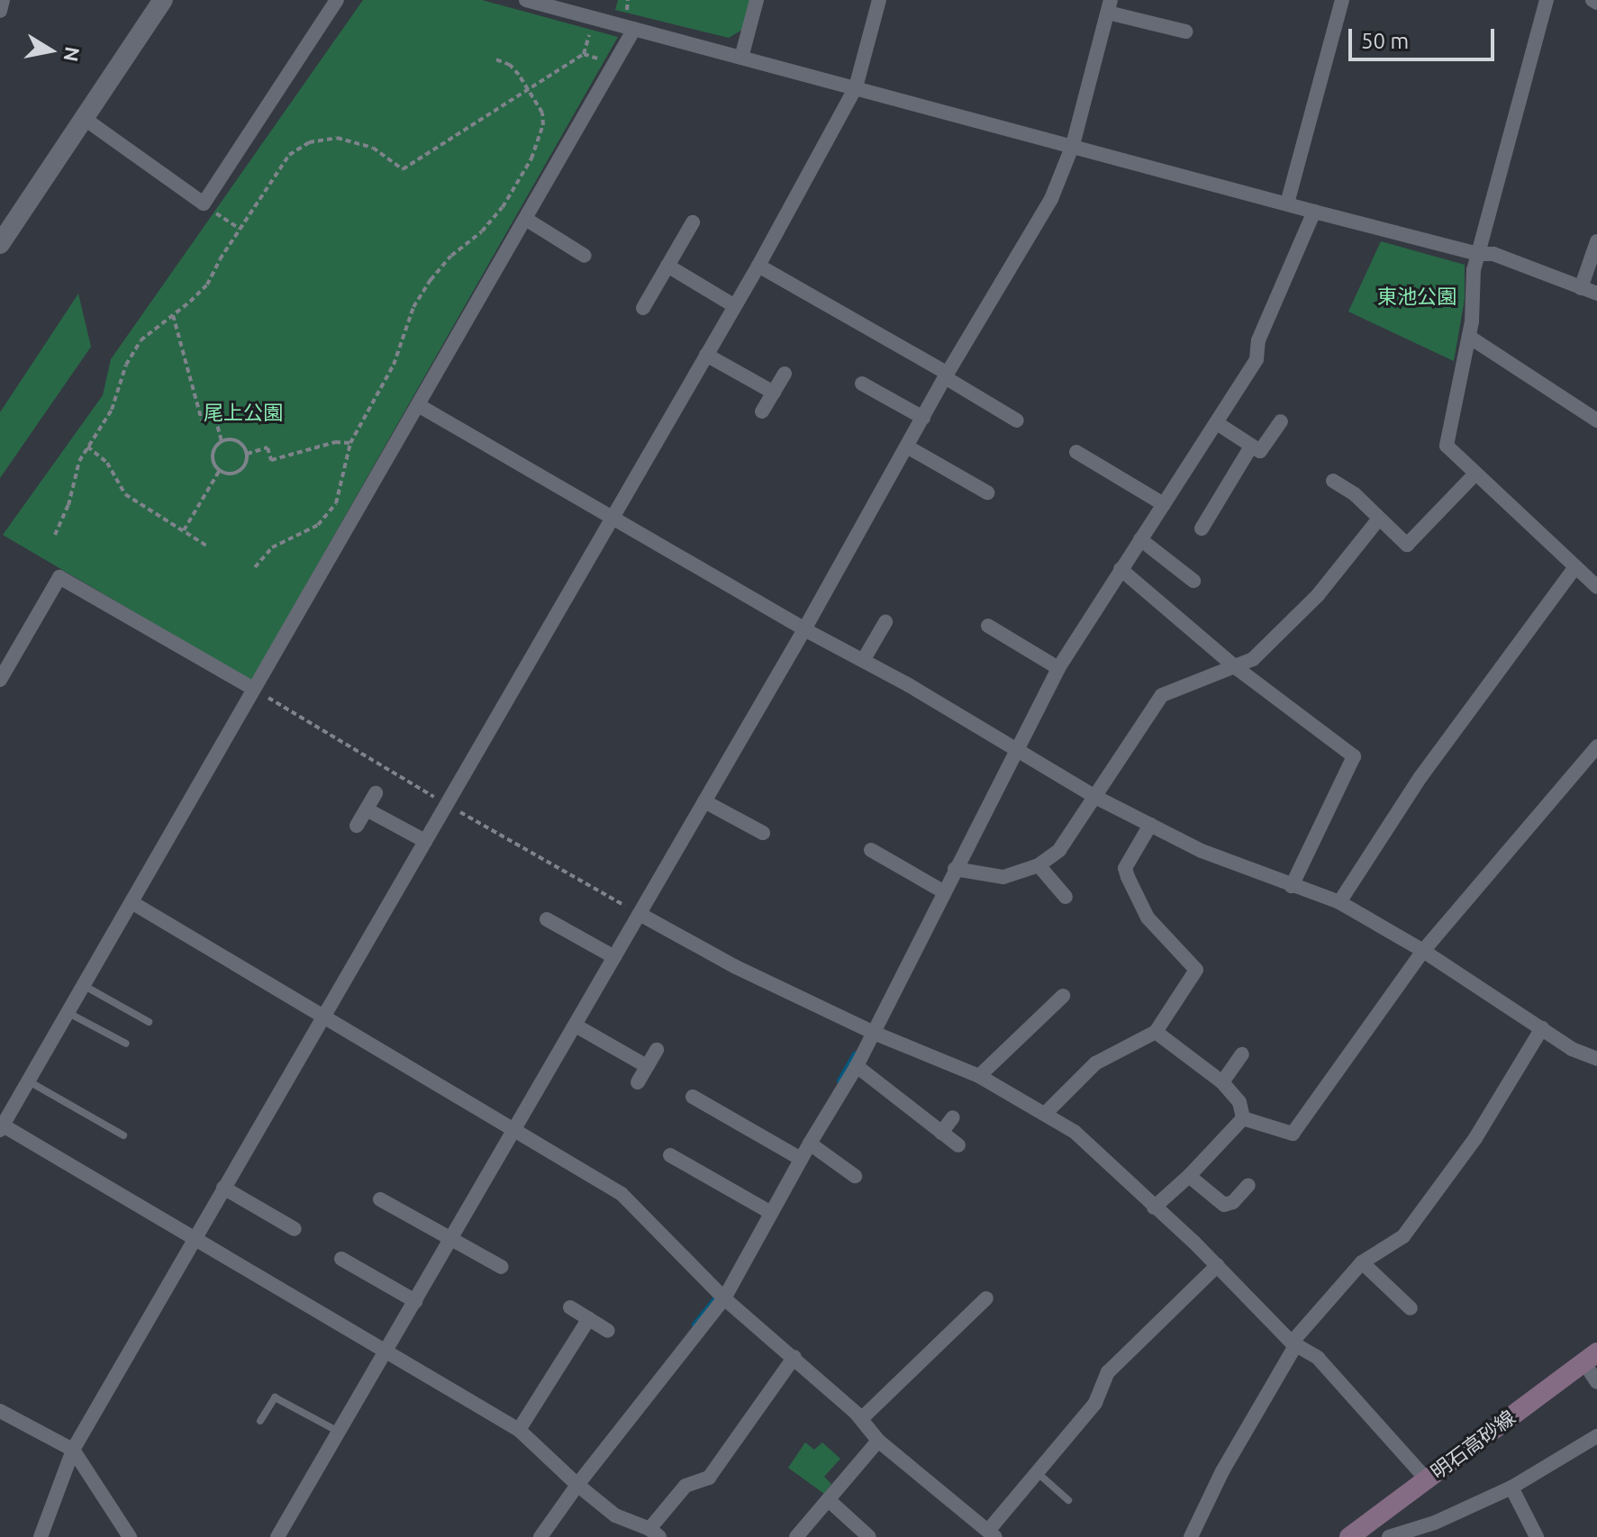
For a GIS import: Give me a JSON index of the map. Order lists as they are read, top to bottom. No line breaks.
{"streets":{"main road":["明石高砂線"]},"parks":["東池公園","尾上公園"],"scale_bar":"50 m","north":"right"}
